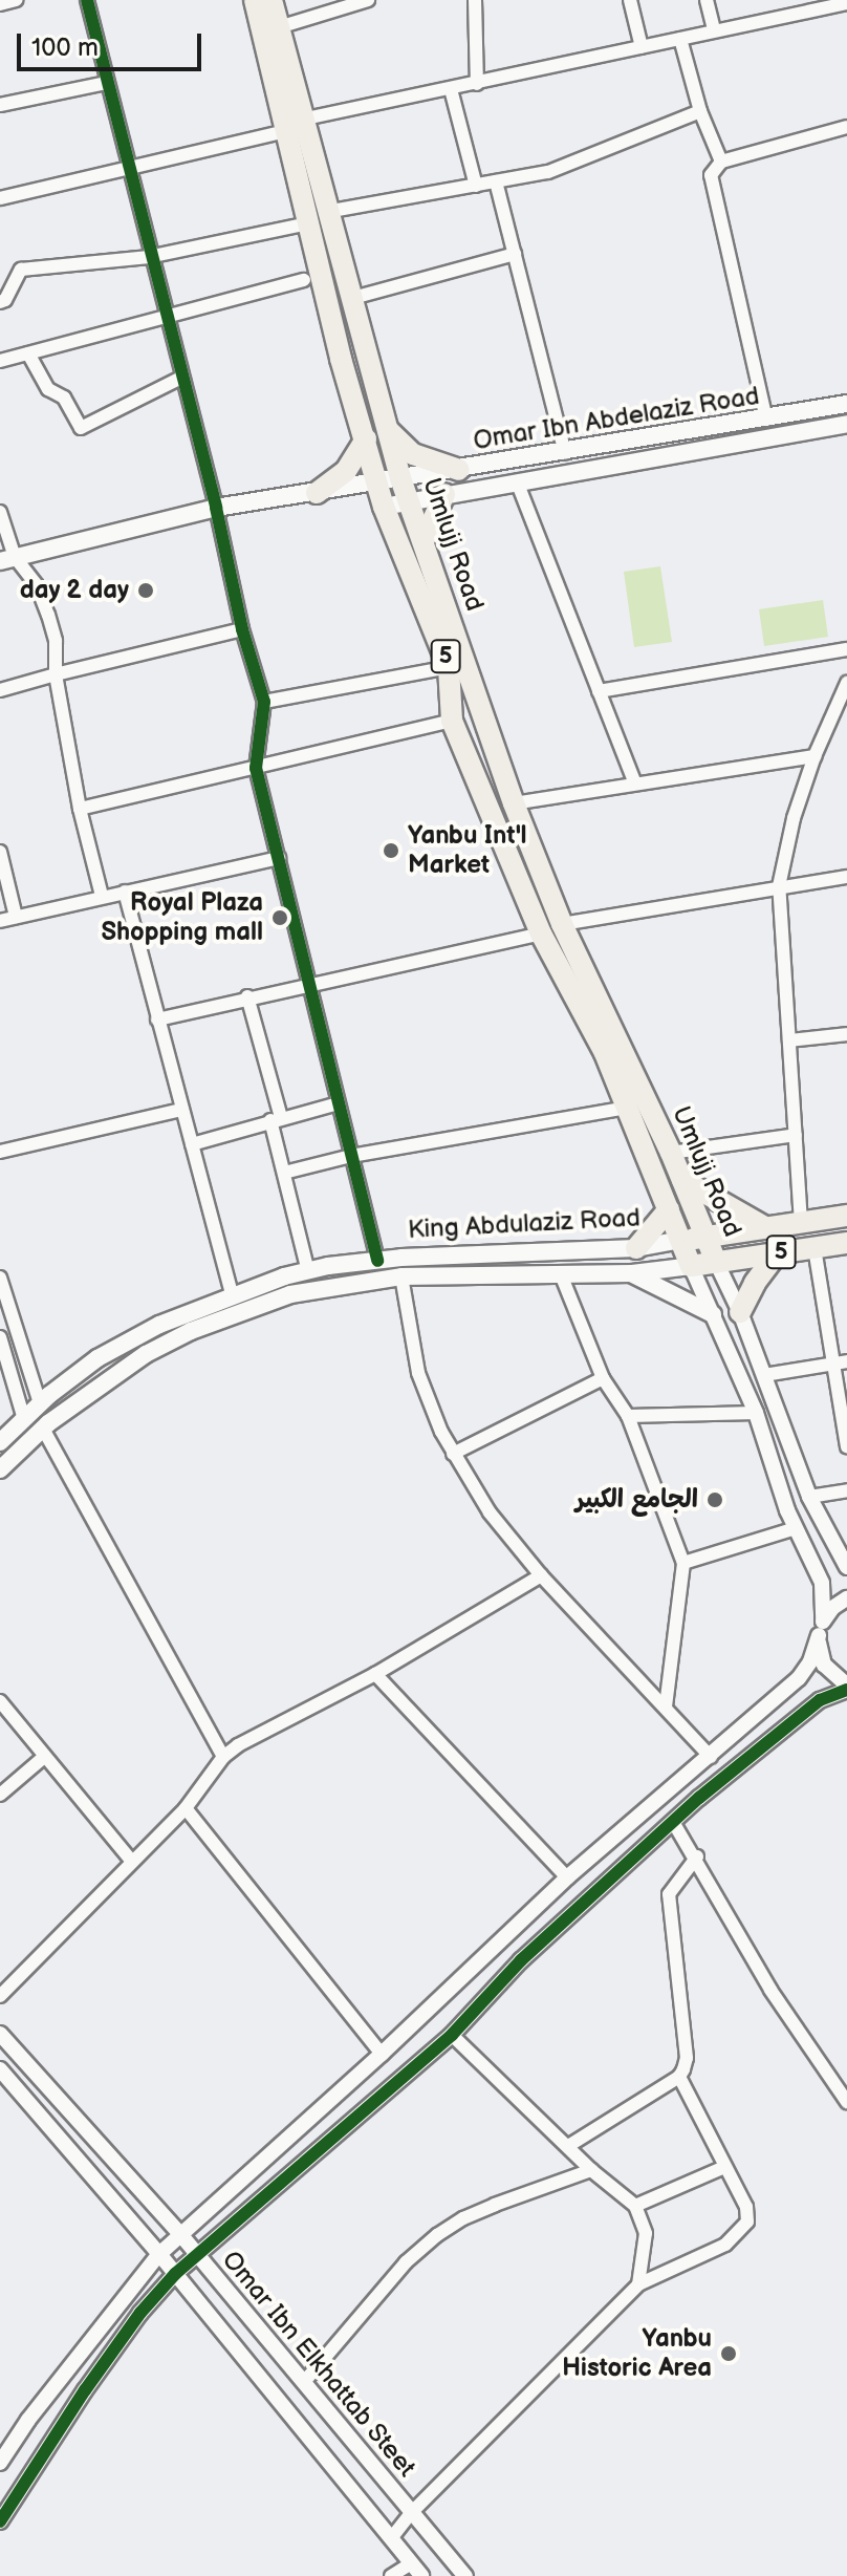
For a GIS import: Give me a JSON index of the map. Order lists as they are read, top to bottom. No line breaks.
{"streets":{"highway":["Umlujj Road","5","King Abdulaziz Road"],"main road":["Omar Ibn Abdelaziz Road"],"street":["Omar Ibn Elkhattab Steet"]},"crossings":[["Omar Ibn Abdelaziz Road","Umlujj Road"],["Umlujj Road","5"],["Umlujj Road","King Abdulaziz Road"]],"places":["day 2 day","Yanbu Int'l Market","Royal Plaza Shopping mall","الجامع الكبير","Yanbu Historic Area"],"scale_bar":"100 m"}
